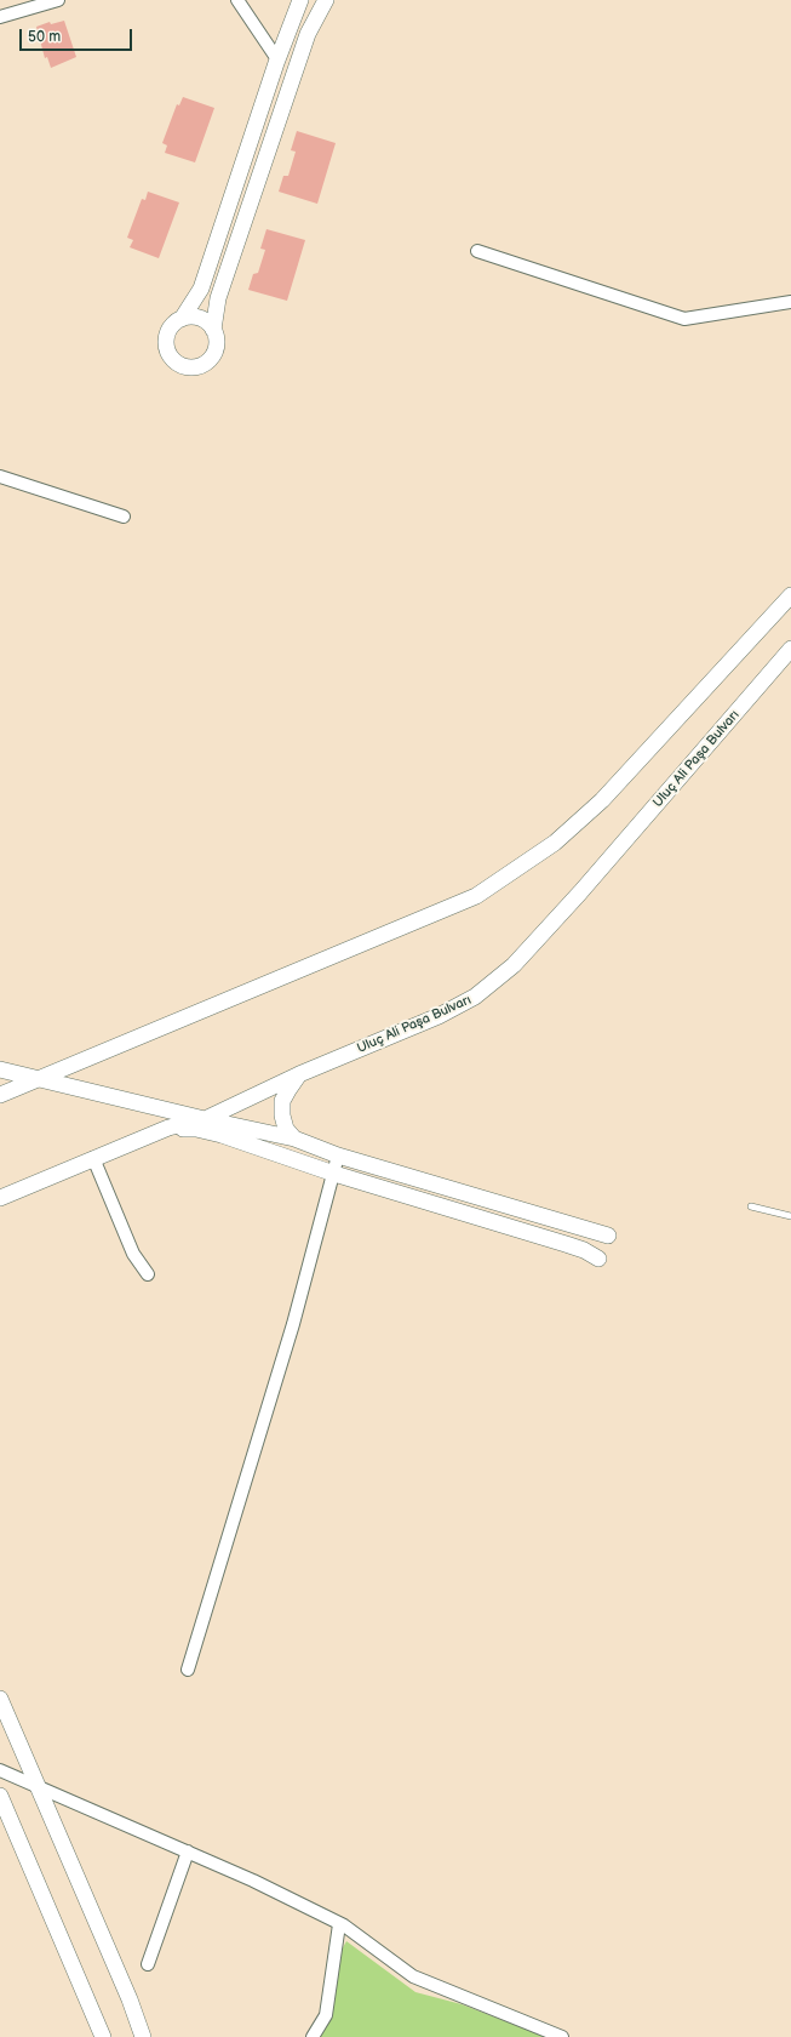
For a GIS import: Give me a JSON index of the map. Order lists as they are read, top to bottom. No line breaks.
{"streets":{"street":["Uluç Ali Paşa Bulvarı"]},"scale_bar":"50 m"}
